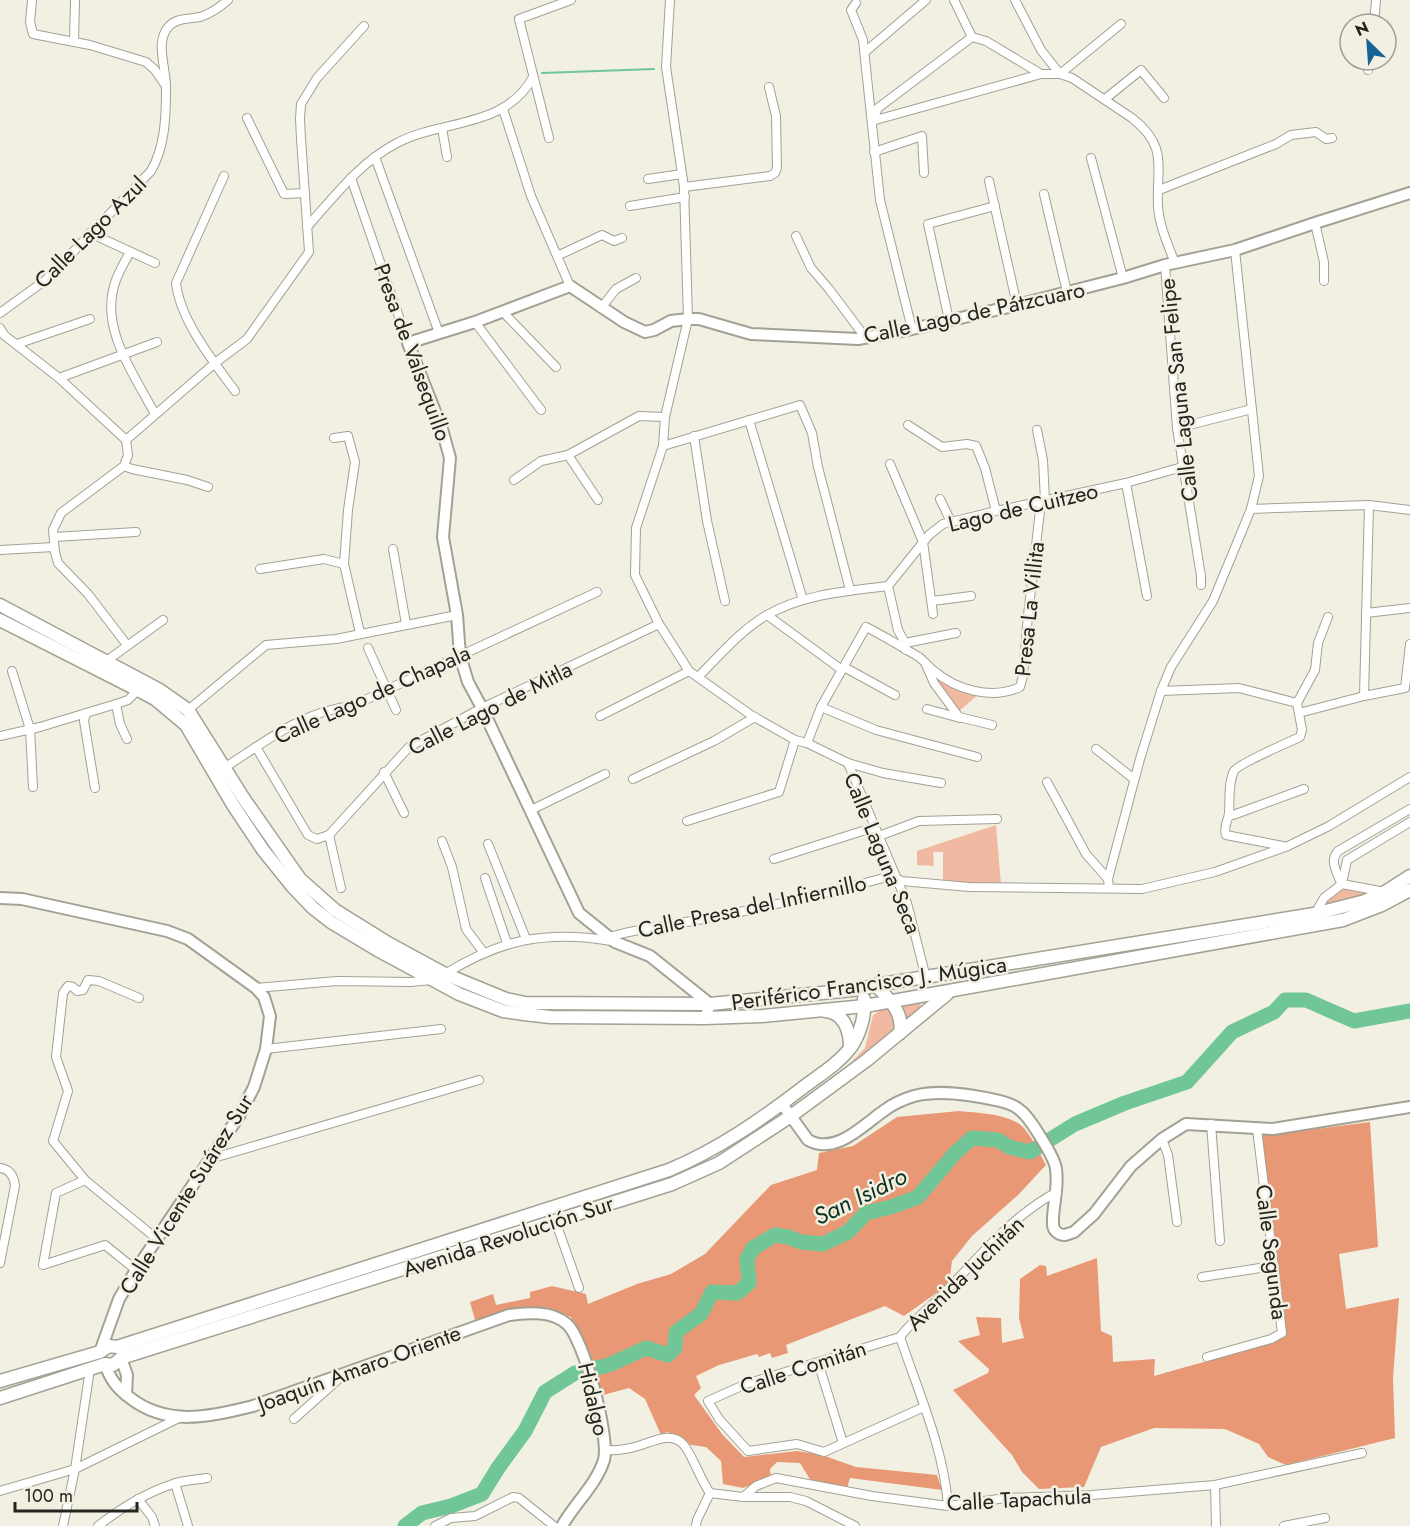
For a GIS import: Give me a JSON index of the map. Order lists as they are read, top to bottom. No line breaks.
{"streets":{"main road":["Periférico Francisco J. Múgica","Avenida Revolución Sur"],"street":["Calle Lago Azul","Calle Lago de Pátzcuaro","Presa de Valsequillo","Calle Laguna San Felipe","Lago de Cuitzeo","Presa La Villita","Calle Lago de Chapala","Calle Lago de Mitla","Calle Laguna Seca","Calle Presa del Infiernillo","Calle Vicente Suárez Sur","Calle Segunda","Avenida Juchitán","Calle Comitán","Joaquín Amaro Oriente","Hidalgo","Calle Tapachula"]},"crossings":[["Calle Lago de Pátzcuaro","Calle Laguna San Felipe"],["Presa de Valsequillo","Calle Lago de Chapala"],["Presa de Valsequillo","Calle Lago de Mitla"],["Presa de Valsequillo","Calle Presa del Infiernillo"],["Presa de Valsequillo","Periférico Francisco J. Múgica"],["Calle Laguna San Felipe","Lago de Cuitzeo"],["Lago de Cuitzeo","Presa La Villita"],["Calle Lago de Chapala","Periférico Francisco J. Múgica"],["Calle Laguna Seca","Calle Presa del Infiernillo"],["Calle Laguna Seca","Periférico Francisco J. Múgica"],["Calle Presa del Infiernillo","Periférico Francisco J. Múgica"],["Periférico Francisco J. Múgica","Avenida Revolución Sur"],["Calle Vicente Suárez Sur","Avenida Revolución Sur"],["Avenida Juchitán","Calle Comitán"],["Avenida Juchitán","Calle Tapachula"],["Joaquín Amaro Oriente","Hidalgo"]],"water":["San Isidro"],"scale_bar":"100 m","north":"top left"}
